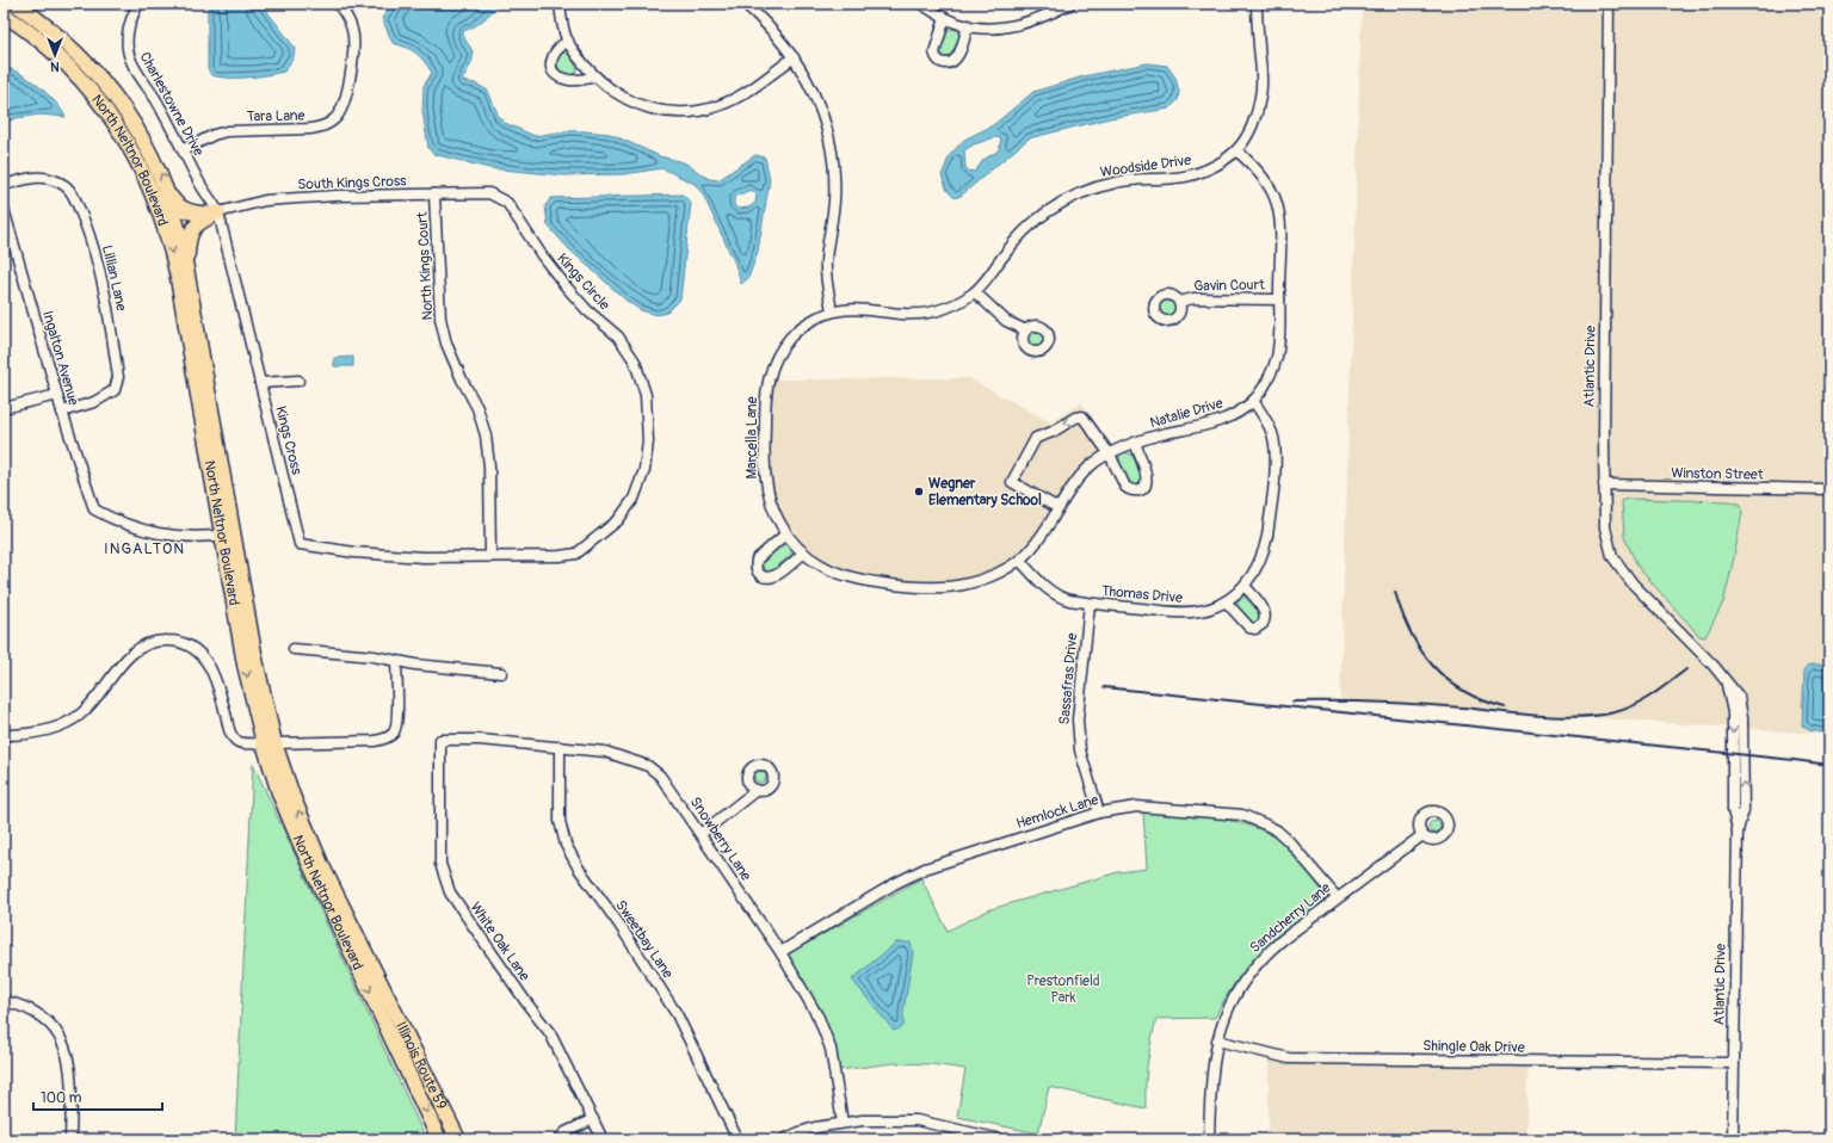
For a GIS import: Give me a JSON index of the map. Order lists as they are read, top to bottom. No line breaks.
{"streets":{"main road":["North Neltnor Boulevard","Illinois Route 59"],"street":["Charlestowne Drive","Tara Lane","Woodside Drive","South Kings Cross","North Kings Court","Lillian Lane","Kings Circle","Gavin Court","Ingalton Avenue","Atlantic Drive","Natalie Drive","Marcella Lane","Kings Cross","Winston Street","Thomas Drive","Sassafras Drive","Hemlock Lane","Snowberry Lane","Sandcherry Lane","Sweetbay Lane","White Oak Lane","Shingle Oak Drive"]},"crossings":[["Charlestowne Drive","Tara Lane"],["Charlestowne Drive","South Kings Cross"],["Charlestowne Drive","Kings Cross"],["North Neltnor Boulevard","Ingalton Avenue"],["North Neltnor Boulevard","Illinois Route 59"],["Woodside Drive","Natalie Drive"],["Woodside Drive","Marcella Lane"],["South Kings Cross","North Kings Court"],["South Kings Cross","Kings Circle"],["South Kings Cross","Kings Cross"],["North Kings Court","Kings Circle"],["Lillian Lane","Ingalton Avenue"],["Kings Circle","Kings Cross"],["Gavin Court","Natalie Drive"],["Atlantic Drive","Winston Street"],["Atlantic Drive","Shingle Oak Drive"],["Natalie Drive","Marcella Lane"],["Natalie Drive","Thomas Drive"],["Marcella Lane","Thomas Drive"],["Thomas Drive","Sassafras Drive"],["Sassafras Drive","Hemlock Lane"],["Hemlock Lane","Snowberry Lane"],["Hemlock Lane","Sandcherry Lane"],["Snowberry Lane","Sweetbay Lane"],["Snowberry Lane","White Oak Lane"],["Sandcherry Lane","Shingle Oak Drive"]],"districts":["INGALTON"],"parks":["Prestonfield Park"],"places":["Wegner Elementary School"],"scale_bar":"100 m","north":"bottom"}
